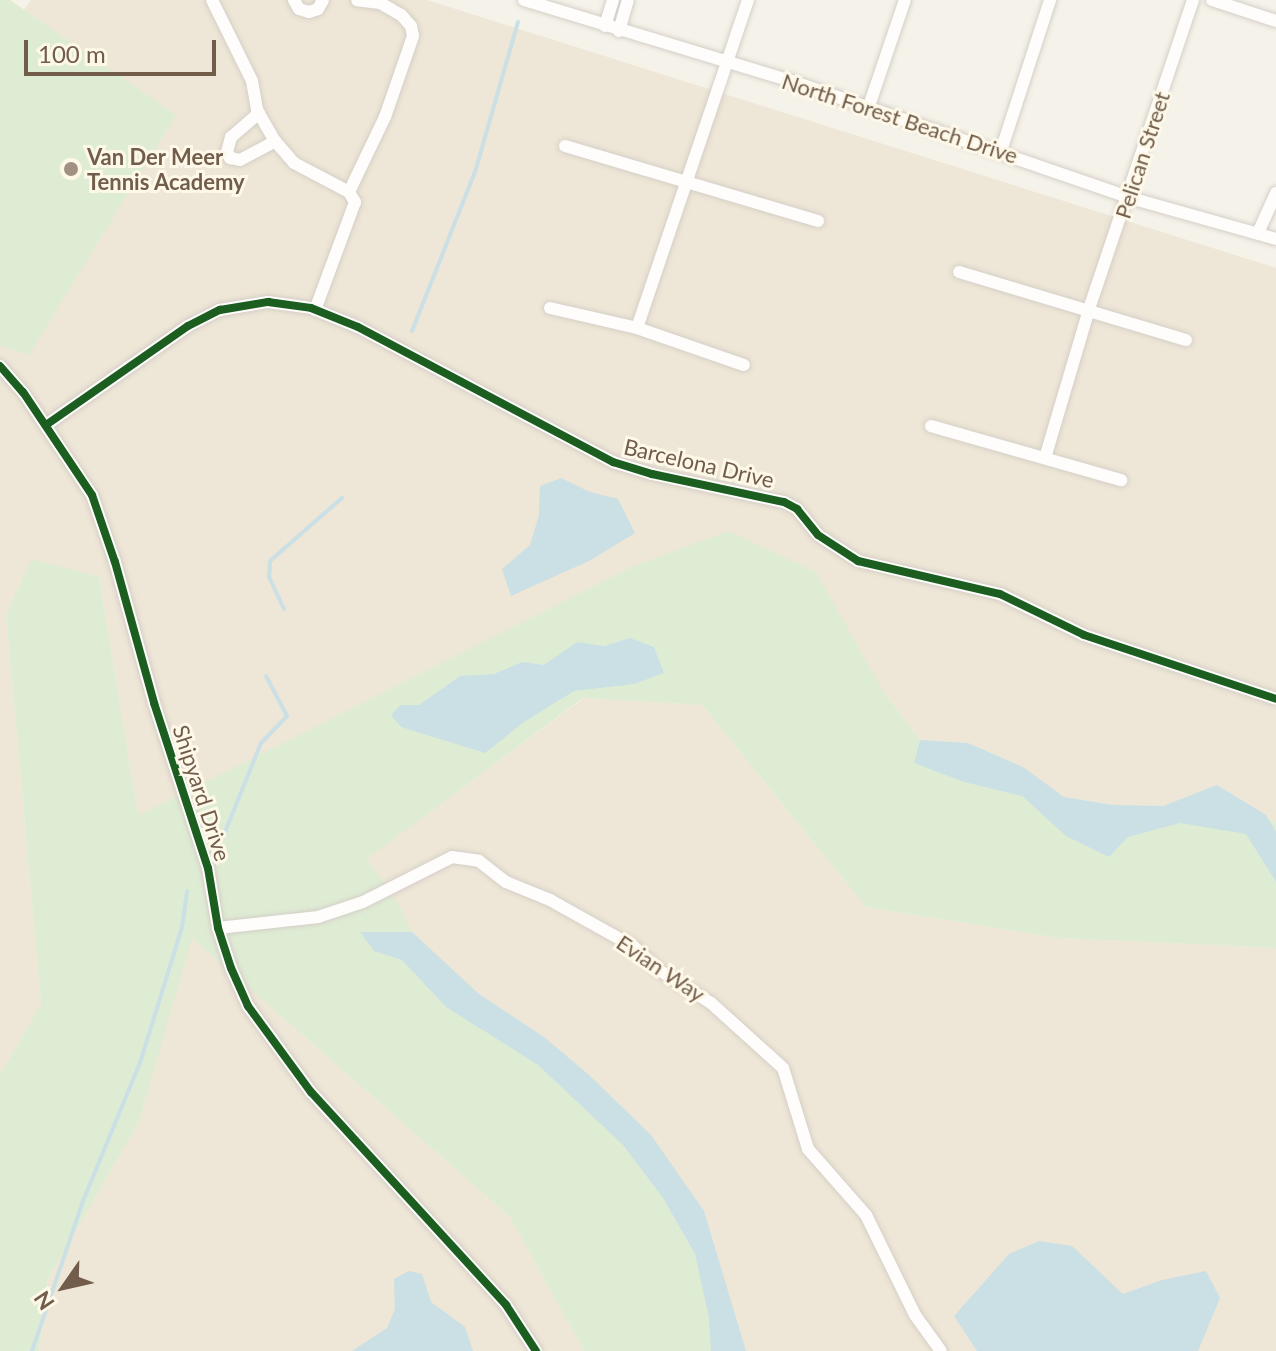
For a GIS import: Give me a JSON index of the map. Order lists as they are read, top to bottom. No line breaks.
{"streets":{"street":["North Forest Beach Drive","Pelican Street","Barcelona Drive","Shipyard Drive","Evian Way"]},"crossings":[["North Forest Beach Drive","Pelican Street"],["Barcelona Drive","Shipyard Drive"],["Shipyard Drive","Evian Way"]],"places":["Van Der Meer Tennis Academy"],"scale_bar":"100 m","north":"bottom left"}
